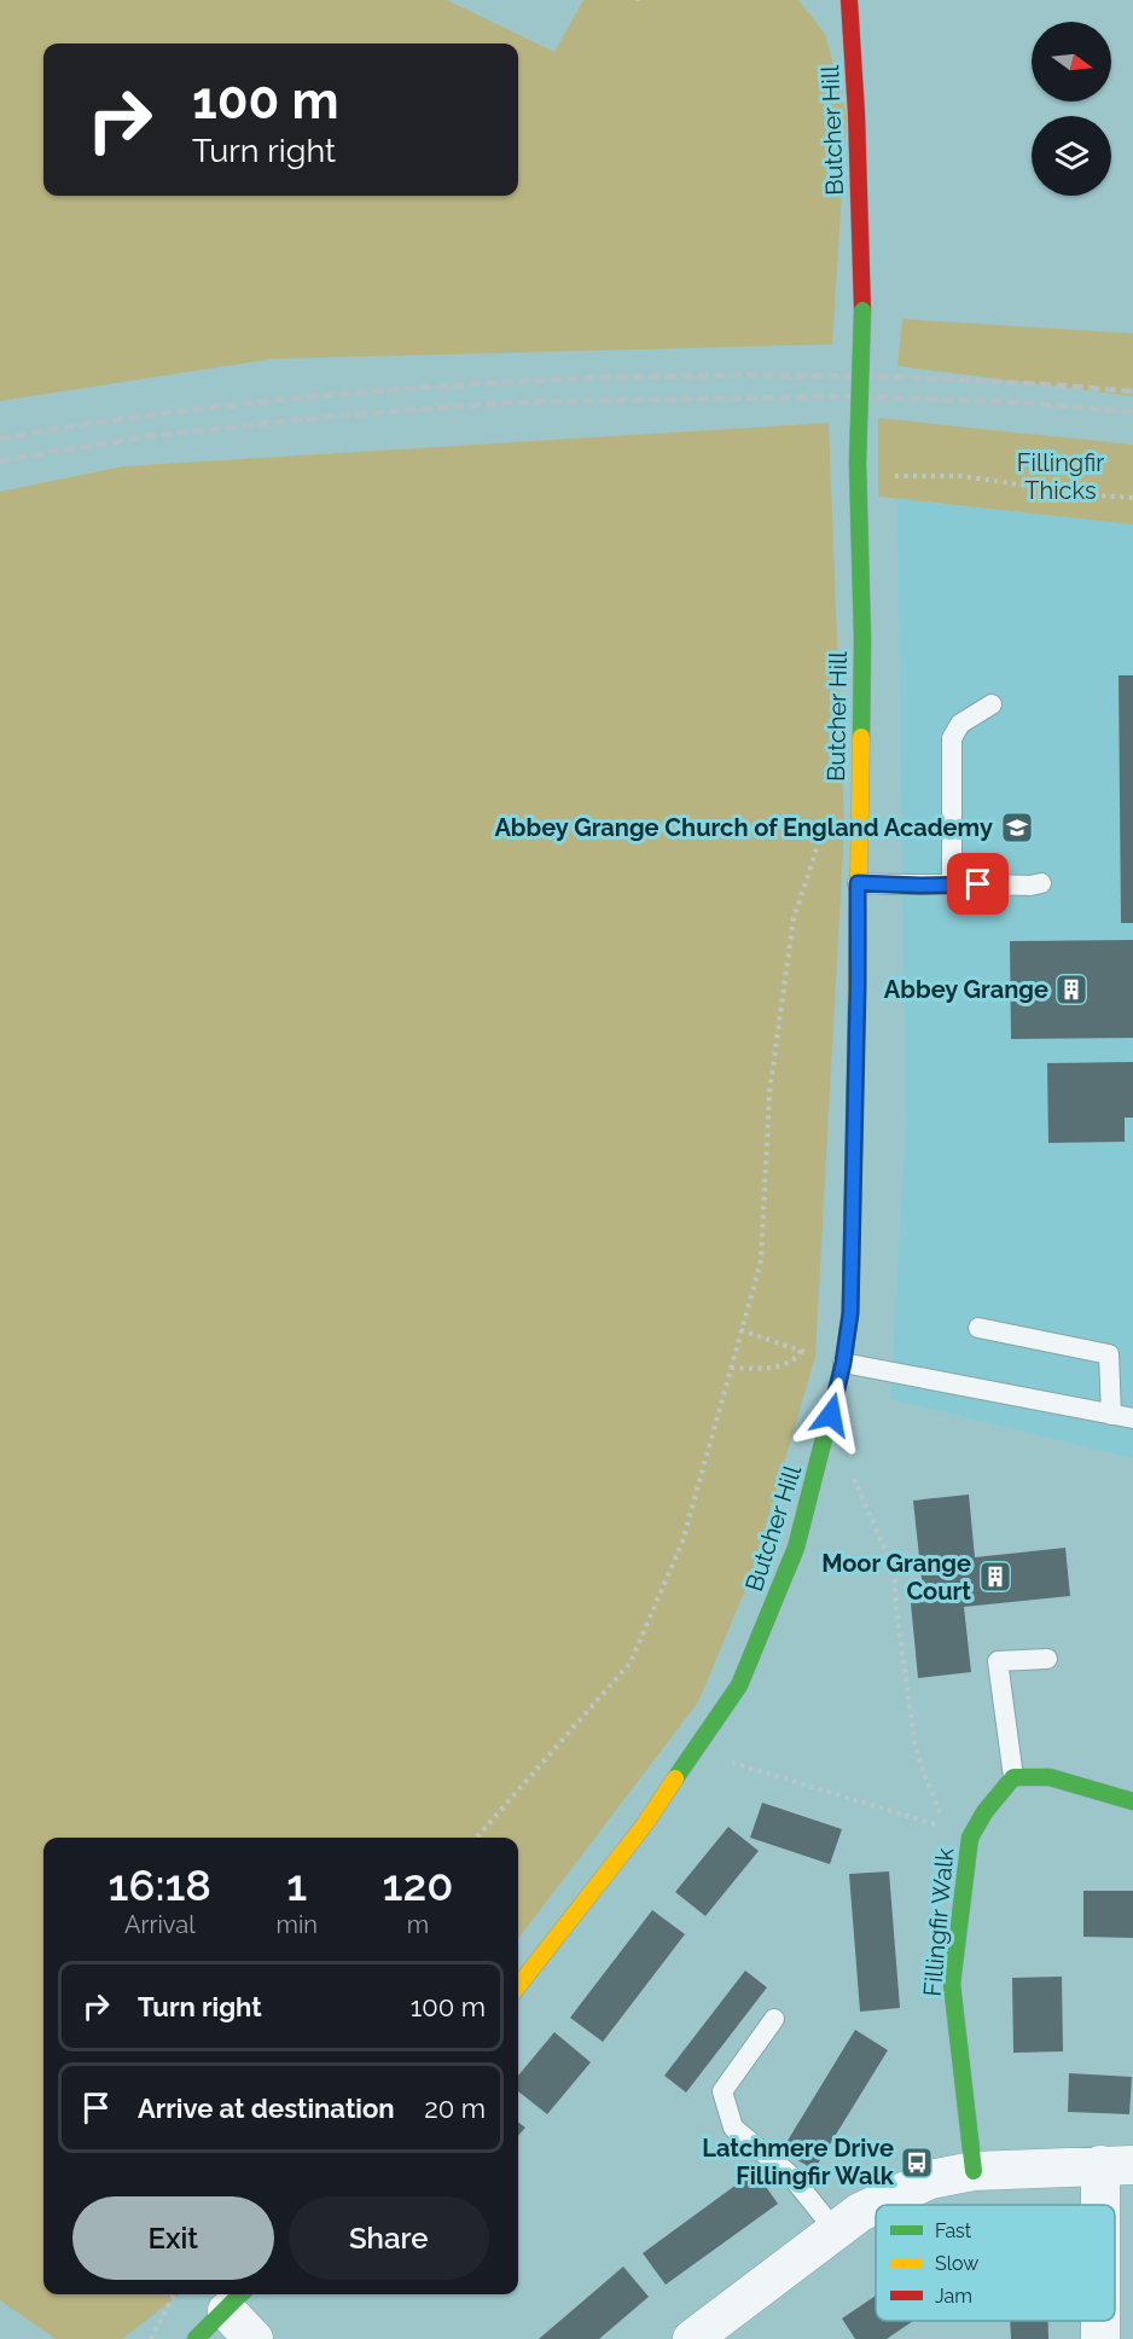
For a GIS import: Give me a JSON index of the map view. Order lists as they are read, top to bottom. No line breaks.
{"streets":{"street":["Butcher Hill","Fillingfir Walk"]},"parks":["Fillingfir Thicks"],"places":{"school or university":["Abbey Grange Church of England Academy"],"building":["Abbey Grange","Moor Grange Court"],"bus stop":["Latchmere Drive Fillingfir Walk"]},"legend":["Fast","Slow","Jam"],"north":"right","page":{"turn":["100 m","Turn right"],"eta":["16:18","Arrival","1","min","120","m"],"list":[{"name":"Turn right","value":"100 m"},{"name":"Arrive at destination","value":"20 m"}],"buttons":["Exit","Share"]}}
